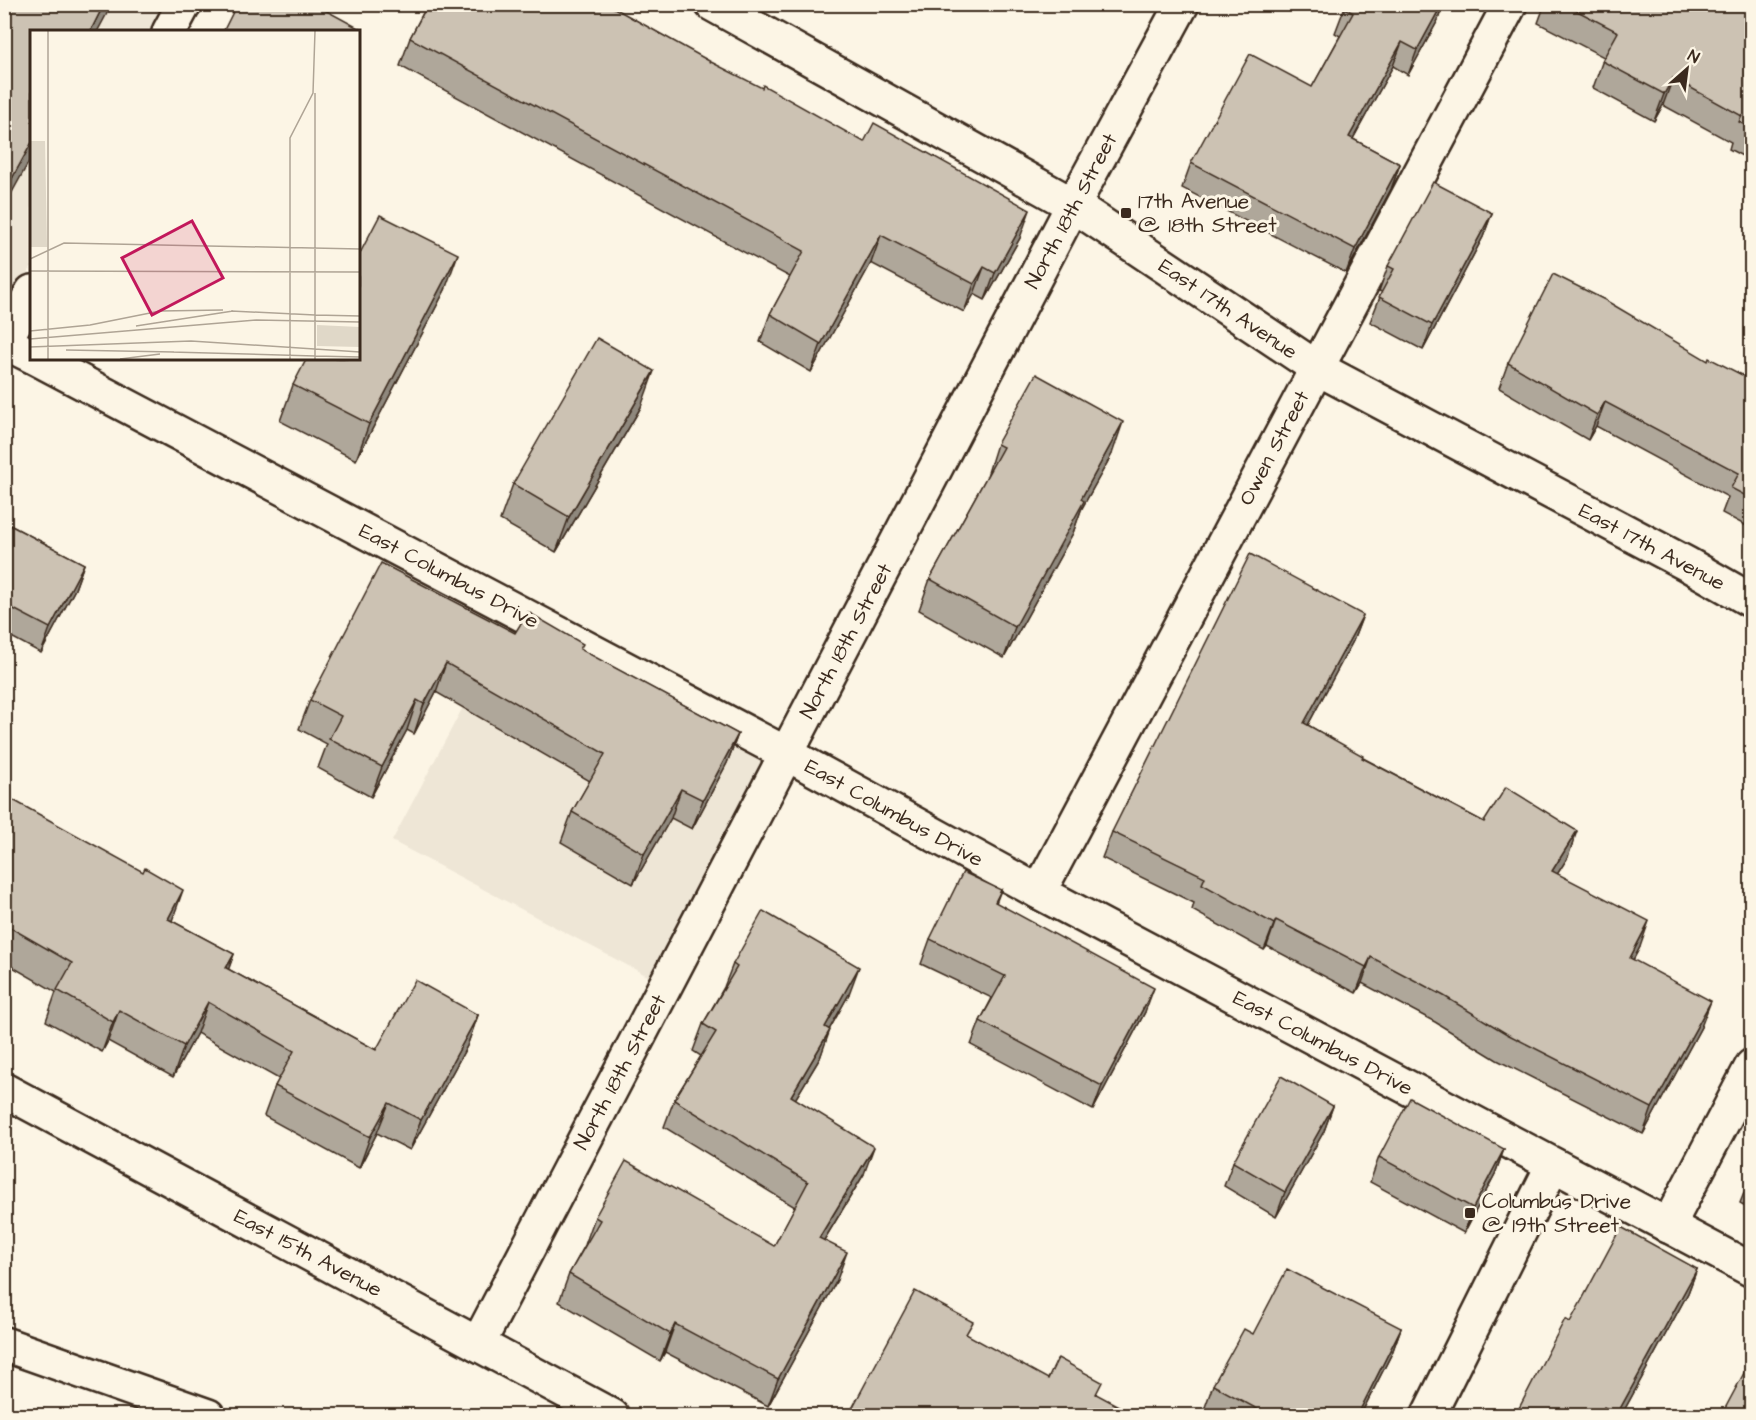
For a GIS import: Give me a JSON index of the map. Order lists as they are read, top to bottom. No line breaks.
{"streets":{"street":["North 18th Street","East 17th Avenue","Owen Street","East Columbus Drive","East 15th Avenue"]},"crossings":[["North 18th Street","East 17th Avenue"],["North 18th Street","East Columbus Drive"],["North 18th Street","East 15th Avenue"],["East 17th Avenue","Owen Street"],["Owen Street","East Columbus Drive"]],"places":{"transit":["17th Avenue @ 18th Street","Columbus Drive @ 19th Street"]},"north":"top right"}
